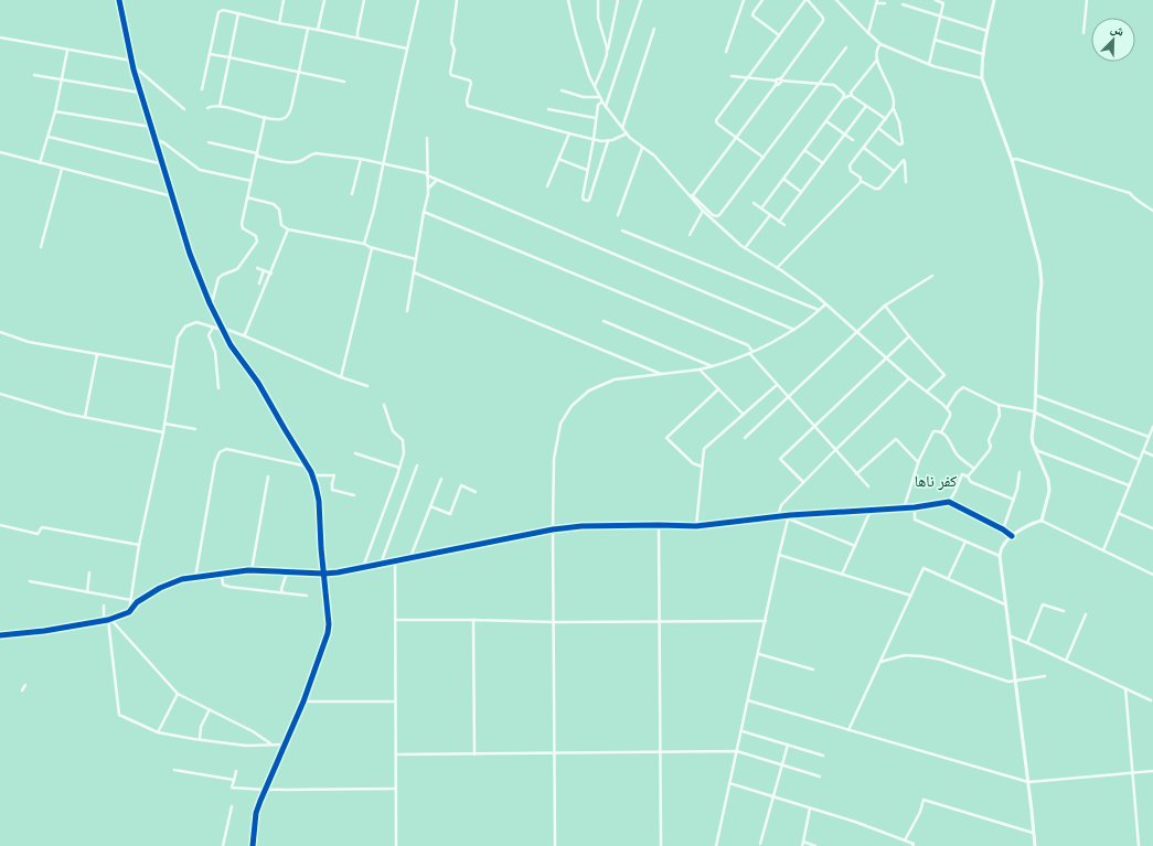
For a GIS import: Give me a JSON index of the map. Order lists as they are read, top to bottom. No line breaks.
{"districts":["كفر ناها"],"north":"top right"}
